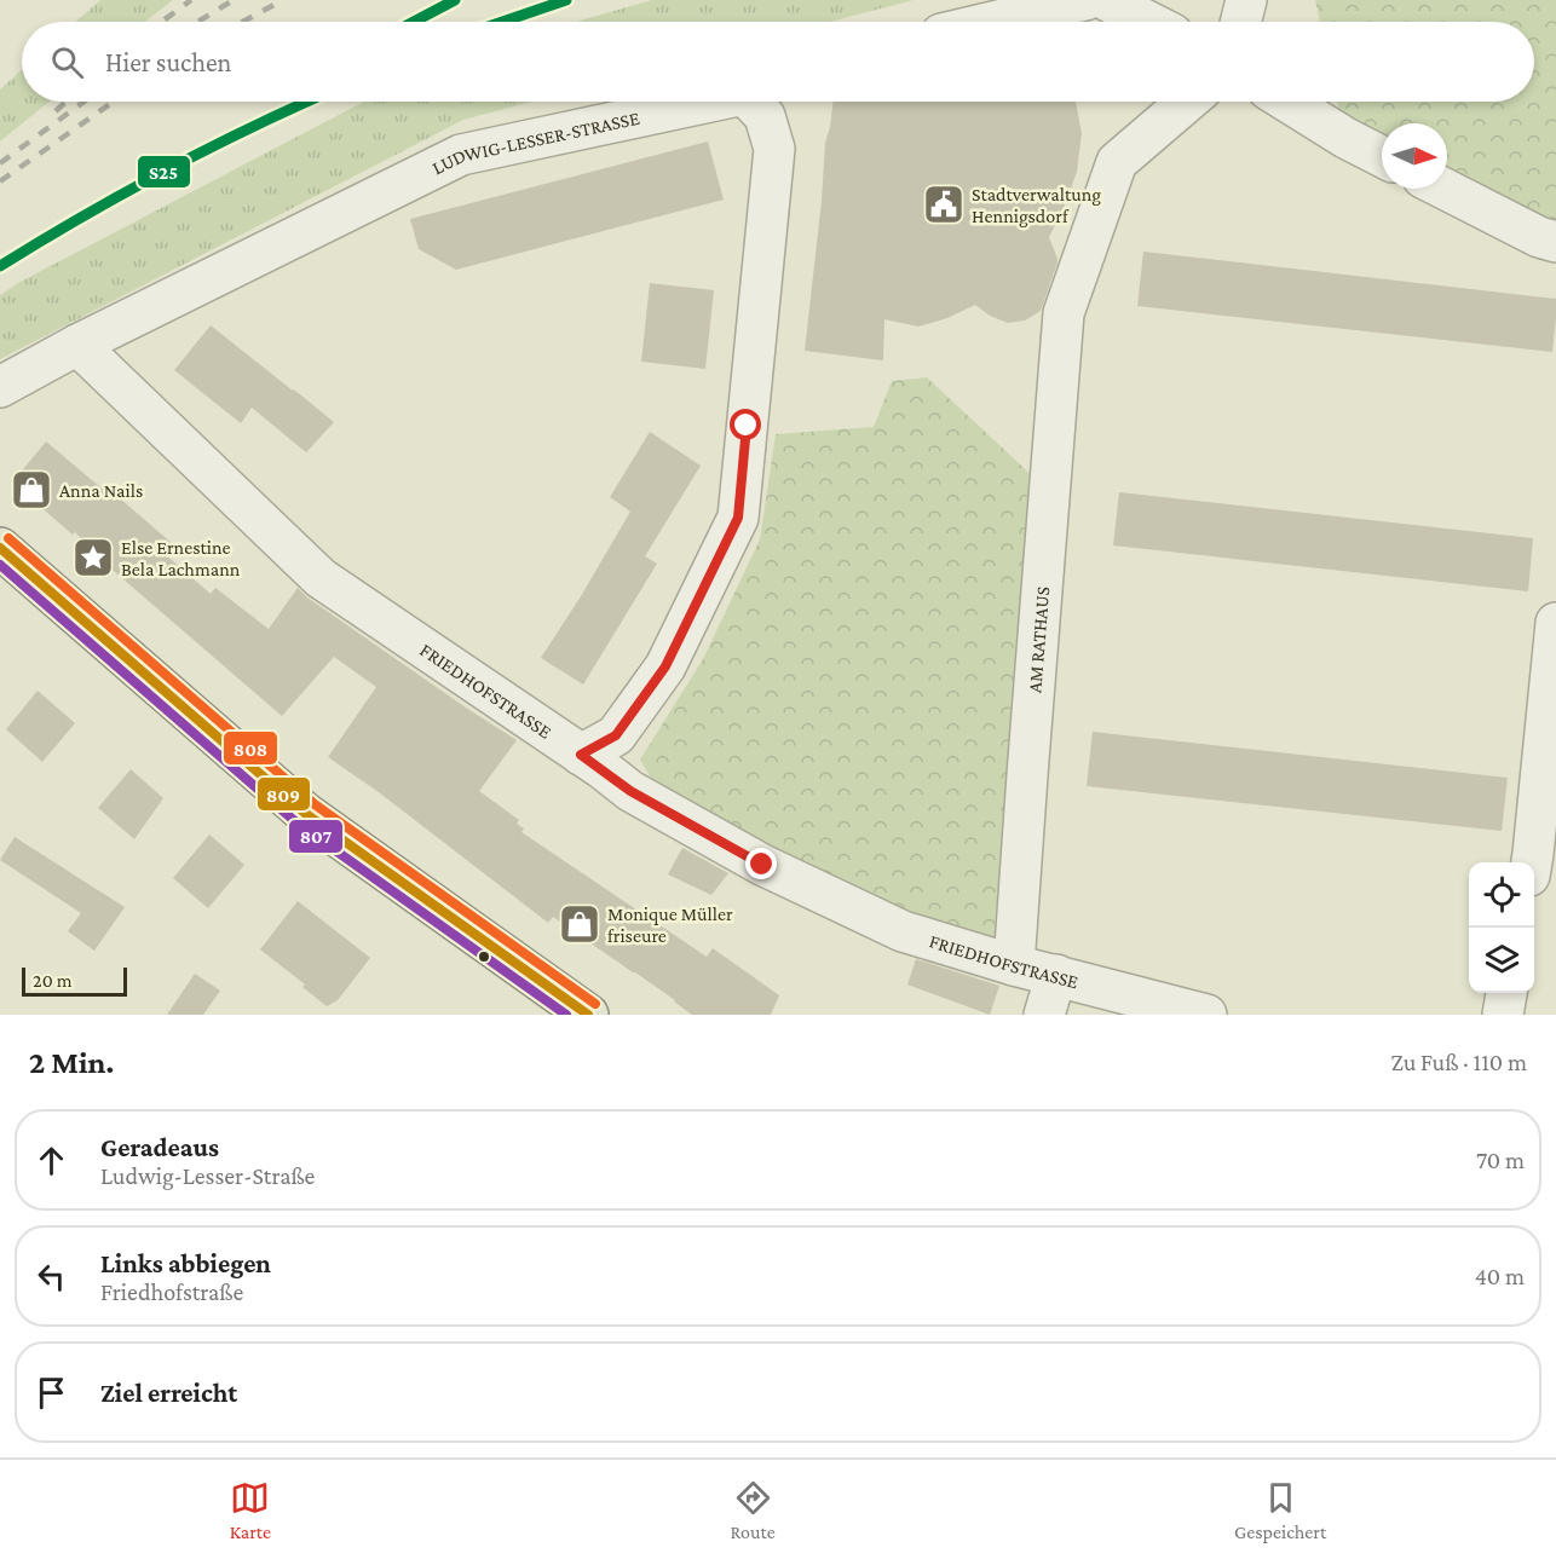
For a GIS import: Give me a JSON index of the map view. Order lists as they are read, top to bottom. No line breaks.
{"streets":{"street":["LUDWIG-LESSER-STRASSE","AM RATHAUS","FRIEDHOFSTRASSE"]},"crossings":[["LUDWIG-LESSER-STRASSE","FRIEDHOFSTRASSE"],["AM RATHAUS","FRIEDHOFSTRASSE"]],"places":{"public building":["Stadtverwaltung Hennigsdorf"],"shop":["Anna Nails","Monique Müller friseure"],"place":["Else Ernestine Bela Lachmann"]},"lines":["transit line S25","transit line 808","transit line 809","transit line 807"],"scale_bar":"20 m","north":"right","page":{"search":"Hier suchen","scale":"20 m","heading":["2 Min.","Zu Fuß · 110 m"],"list":[["Geradeaus","Ludwig-Lesser-Straße","70 m"],["Links abbiegen","Friedhofstraße","40 m"],"Ziel erreicht"],"nav":["Karte","Route","Gespeichert"]}}
